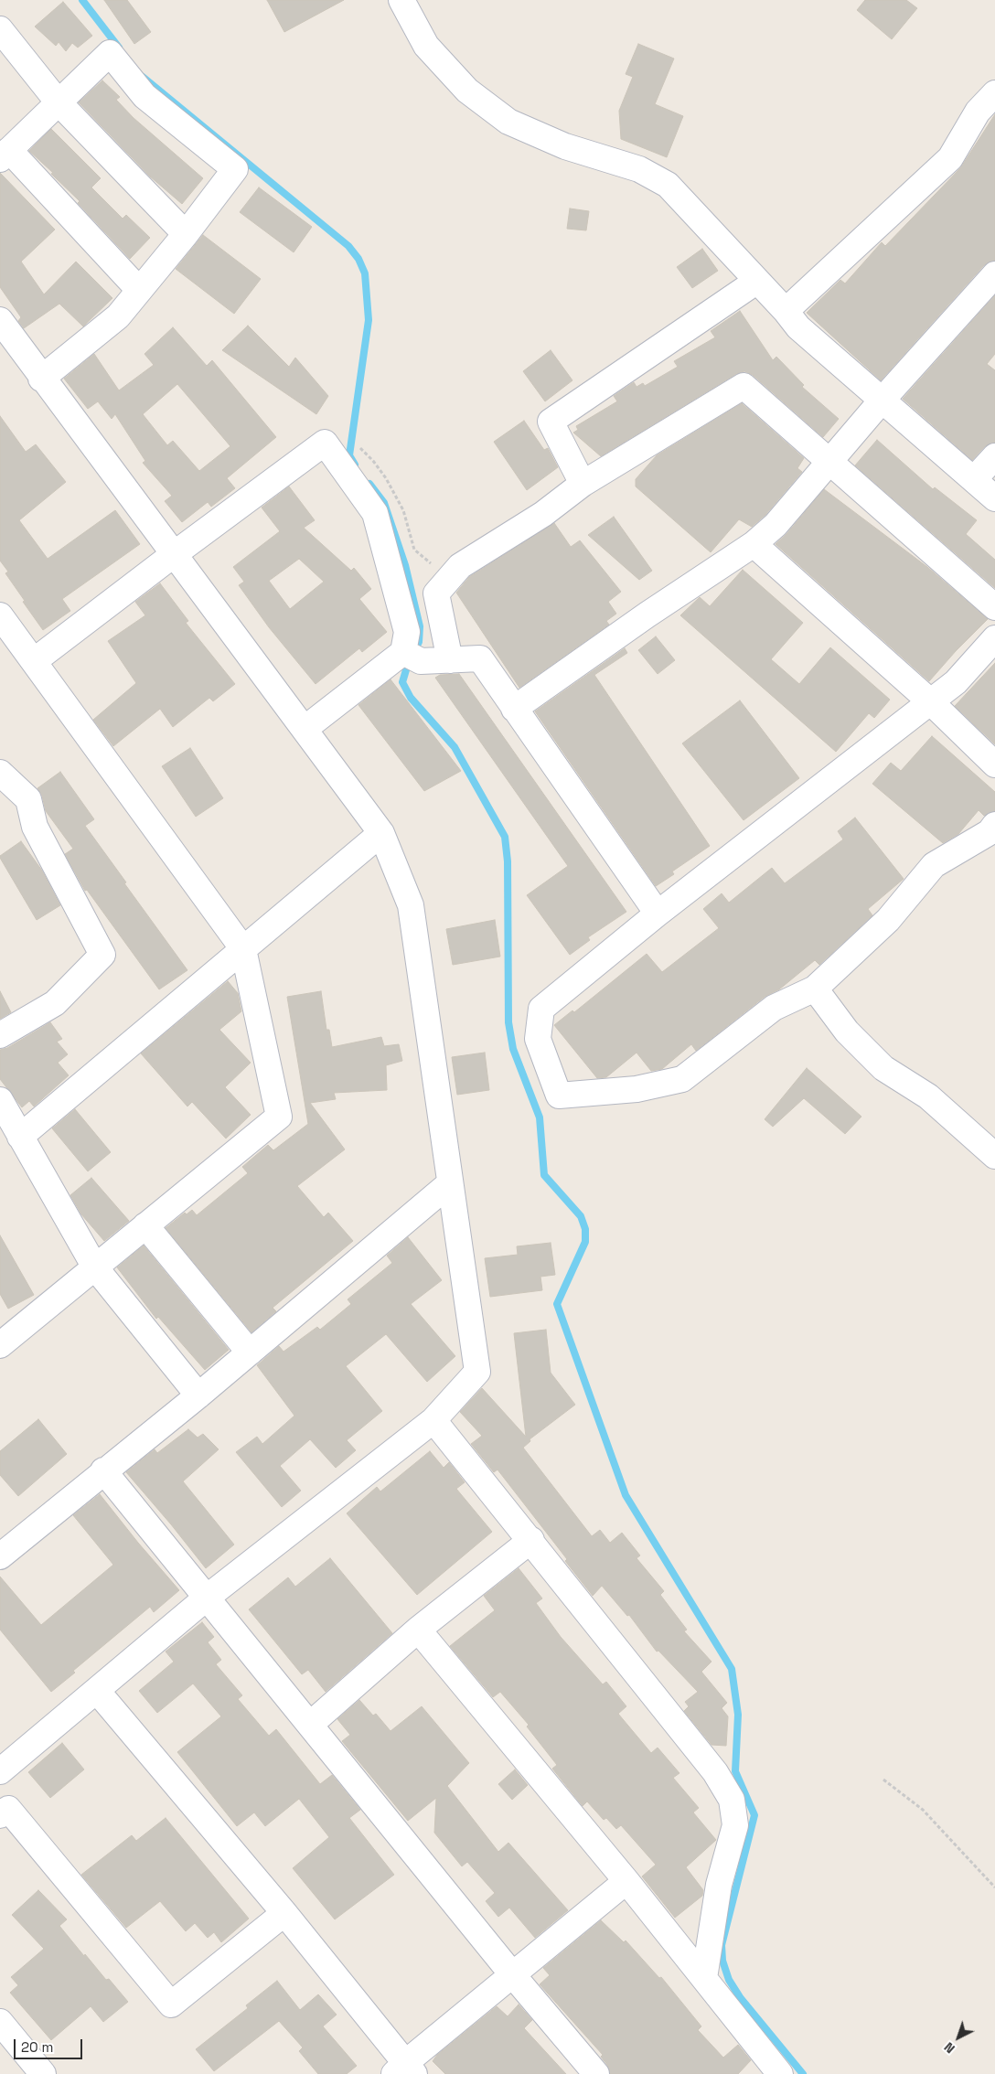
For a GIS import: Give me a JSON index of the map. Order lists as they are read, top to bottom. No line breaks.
{"scale_bar":"20 m","north":"bottom left"}
